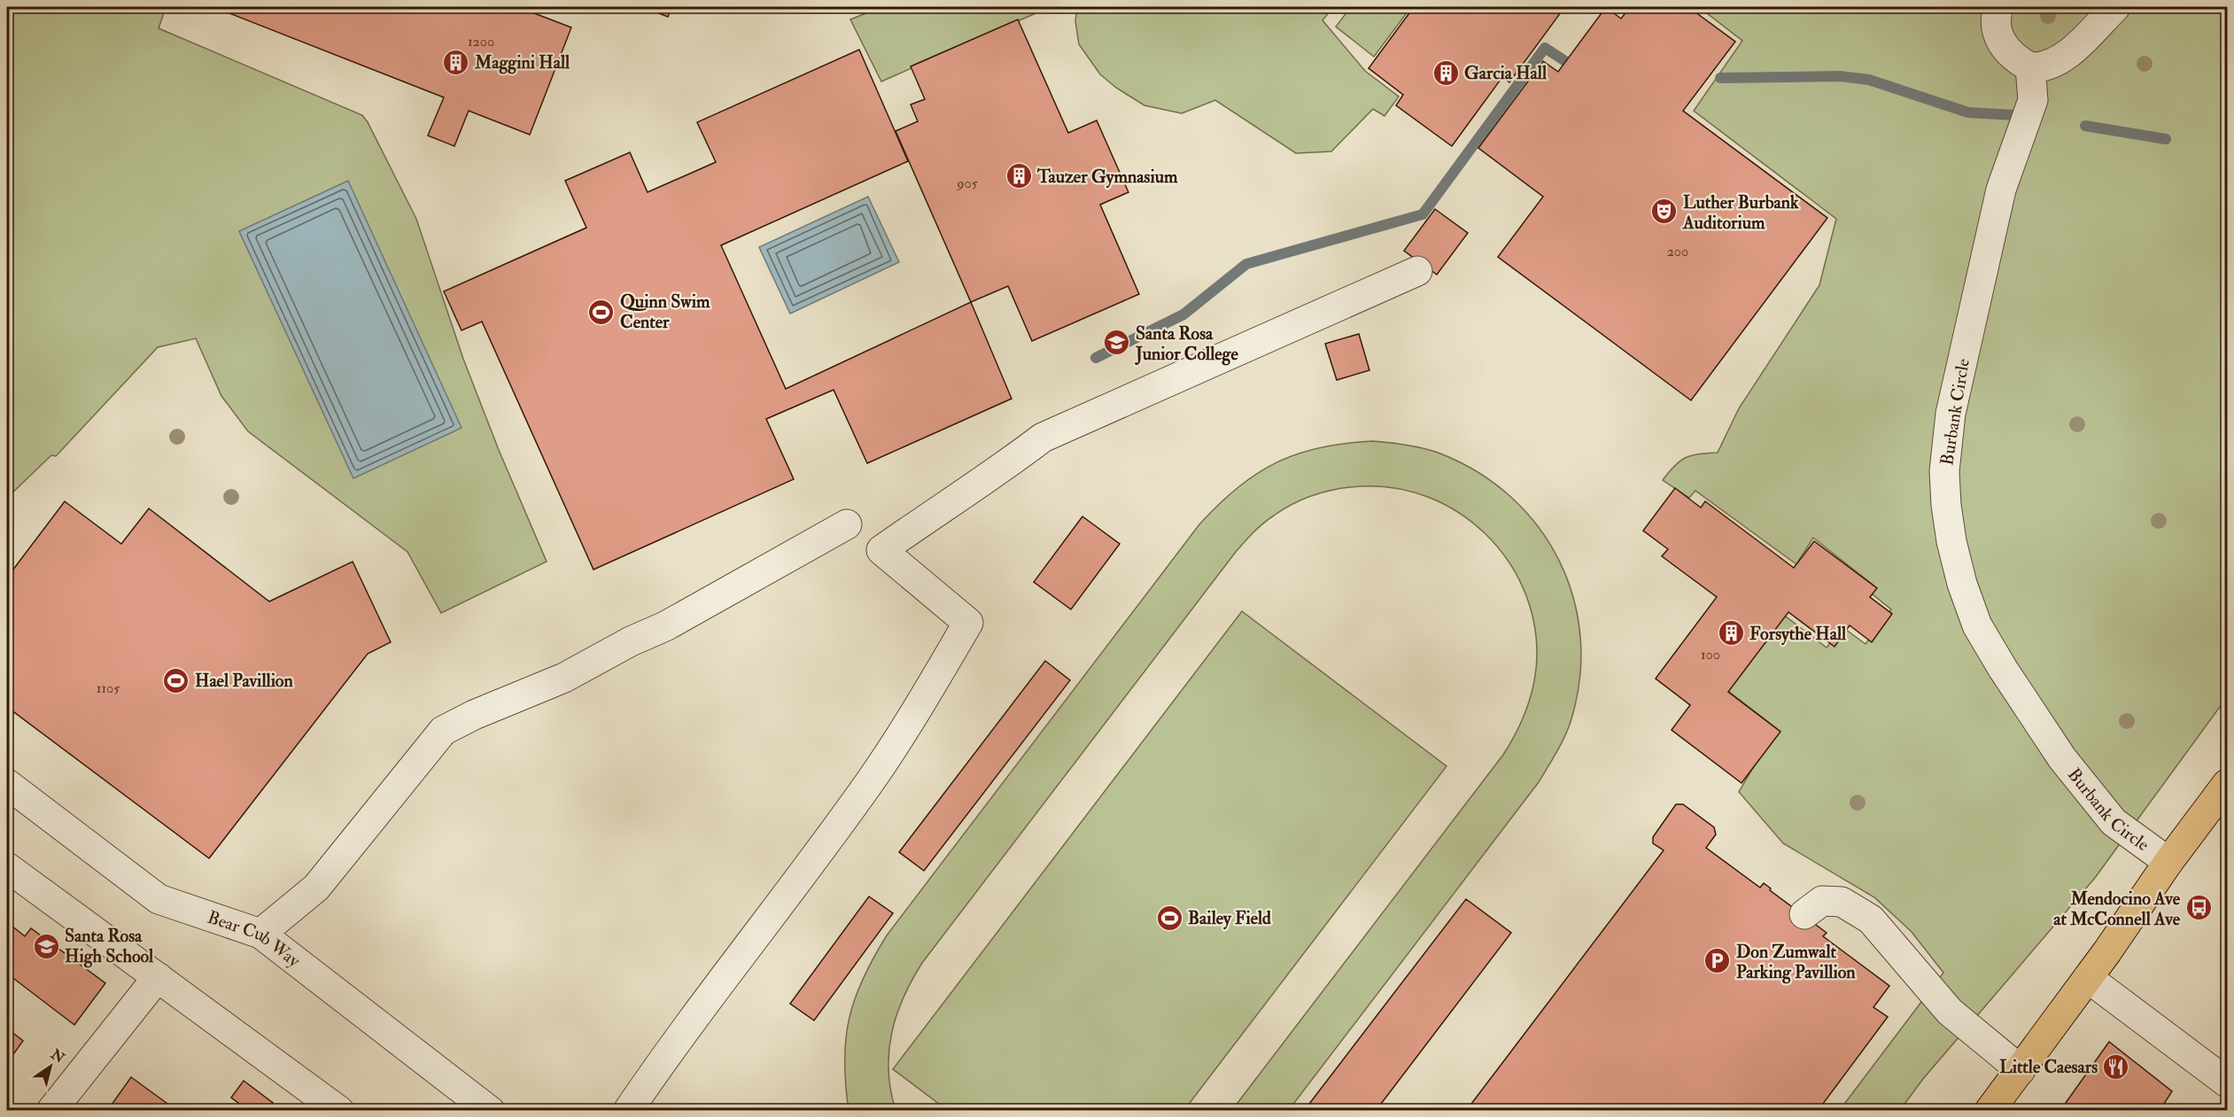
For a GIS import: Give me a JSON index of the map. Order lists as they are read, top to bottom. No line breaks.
{"streets":{"street":["Burbank Circle","Bear Cub Way"]},"places":{"building":["Maggini Hall","Garcia Hall","Tauzer Gymnasium","Forsythe Hall"],"theatre":["Luther Burbank Auditorium"],"sports":["Quinn Swim Center","Hael Pavillion","Bailey Field"],"school or university":["Santa Rosa Junior College","Santa Rosa High School"],"bus stop":["Mendocino Ave at McConnell Ave"],"parking":["Don Zumwalt Parking Pavillion"],"restaurant":["Little Caesars"]},"house_numbers":["1200","905","200","100","1105"],"north":"top right"}
